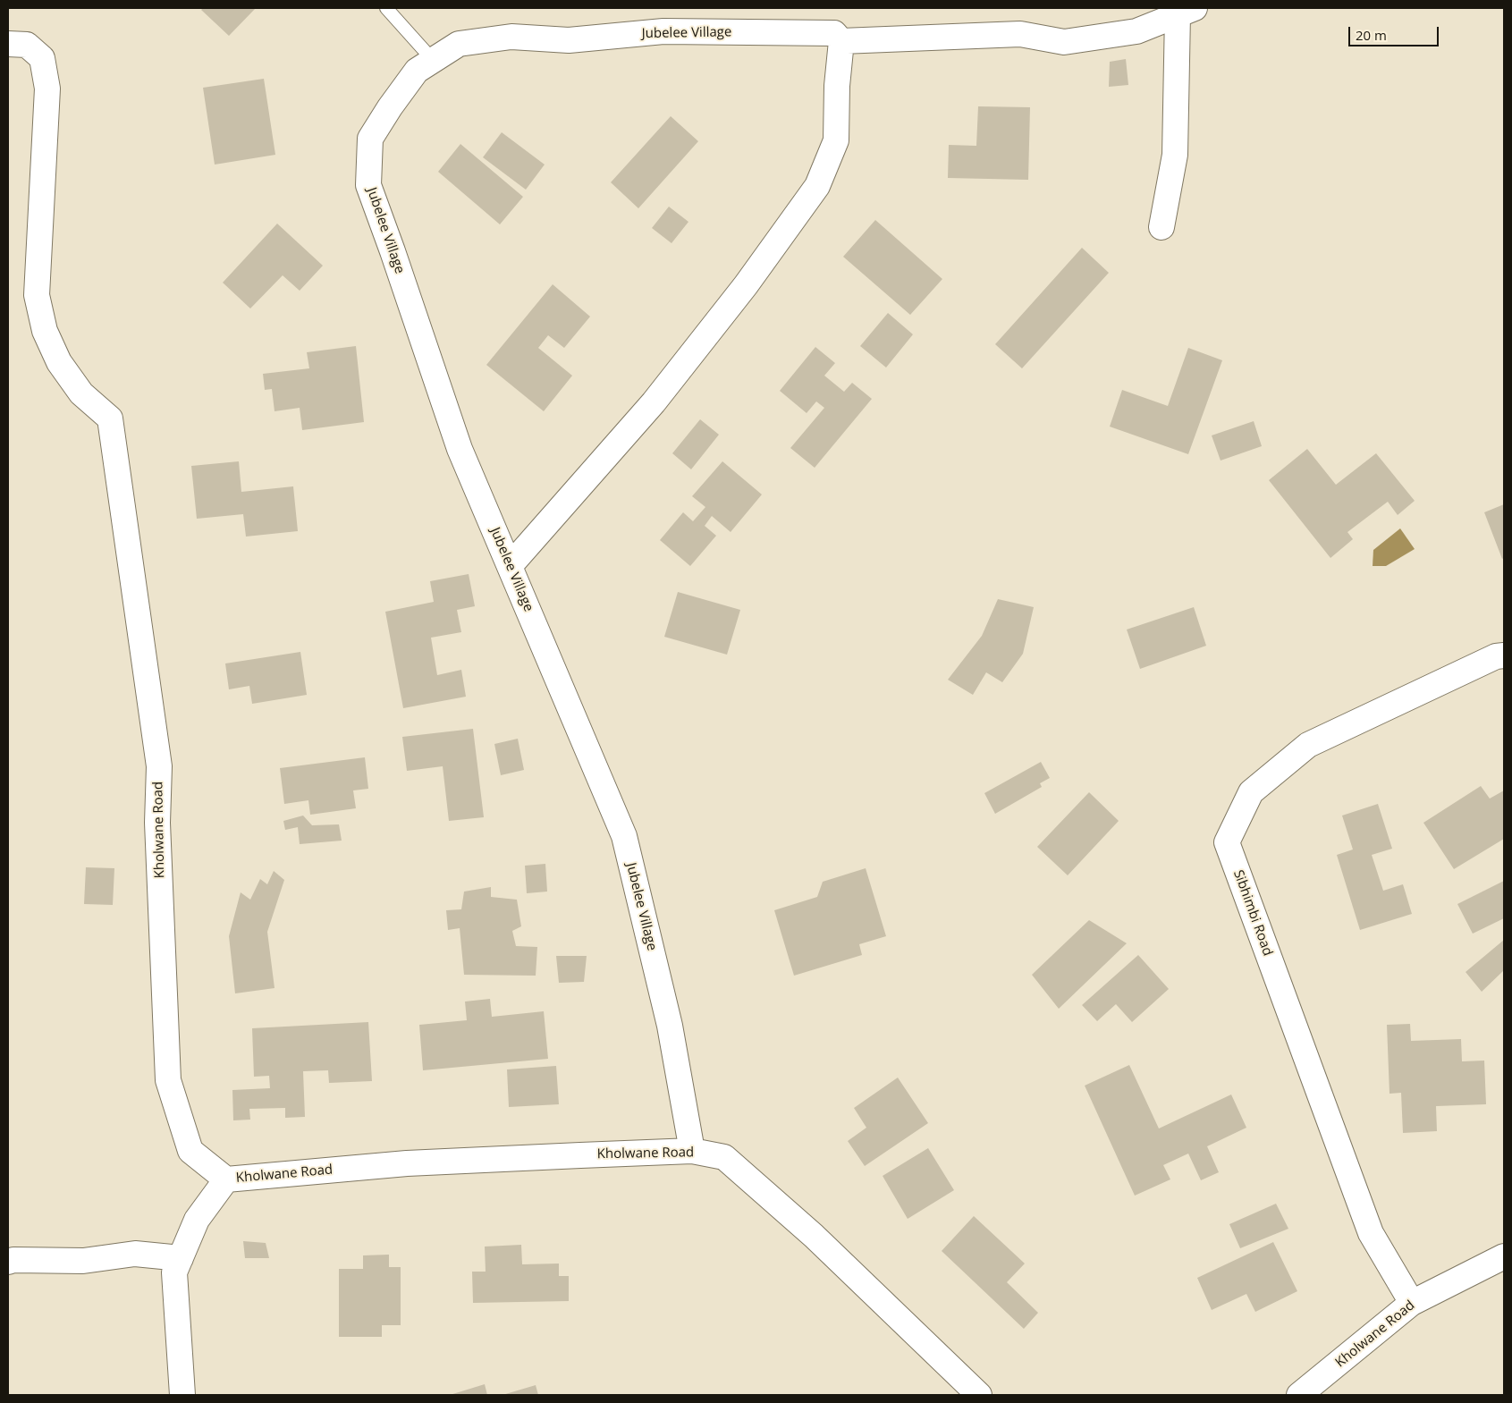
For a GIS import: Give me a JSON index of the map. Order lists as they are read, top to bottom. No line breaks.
{"streets":{"street":["Jubelee Village","Kholwane Road","Sibhimbi Road"]},"crossings":[["Jubelee Village","Kholwane Road"],["Kholwane Road","Sibhimbi Road"]],"scale_bar":"20 m"}
